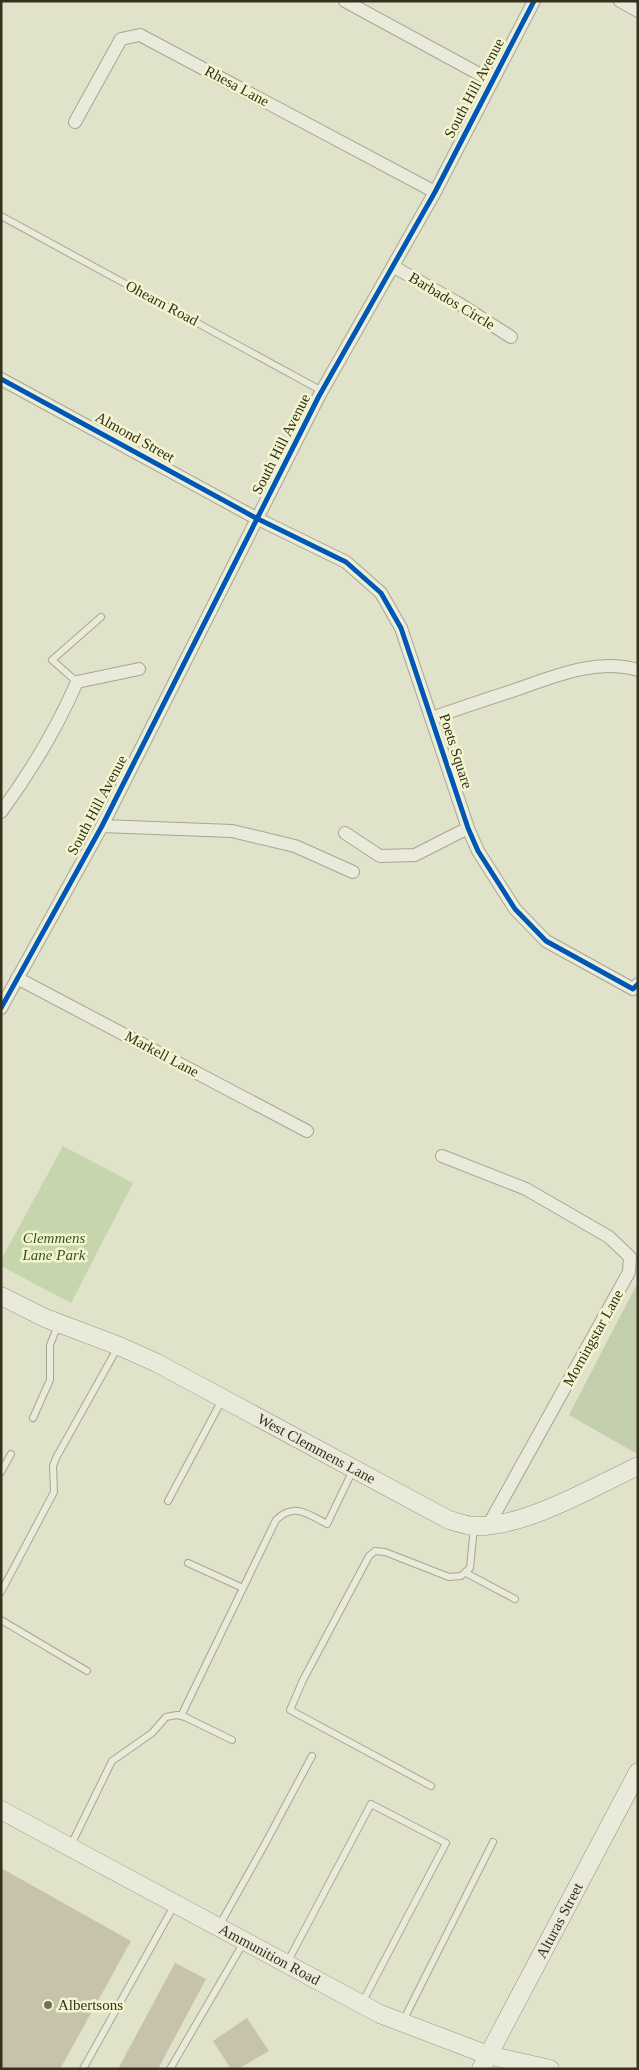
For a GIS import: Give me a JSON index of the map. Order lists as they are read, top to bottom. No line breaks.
{"streets":{"street":["Rhesa Lane","South Hill Avenue","Barbados Circle","Almond Street","Poets Square","Markell Lane","Morningstar Lane","West Clemmens Lane","Alturas Street","Ammunition Road"],"lane":["Ohearn Road"]},"crossings":[["Rhesa Lane","South Hill Avenue"],["South Hill Avenue","Barbados Circle"],["South Hill Avenue","Ohearn Road"],["South Hill Avenue","Almond Street"],["South Hill Avenue","Poets Square"],["South Hill Avenue","Markell Lane"],["Almond Street","Poets Square"],["Morningstar Lane","West Clemmens Lane"],["Alturas Street","Ammunition Road"]],"parks":["Clemmens Lane Park"],"places":["Albertsons"]}
